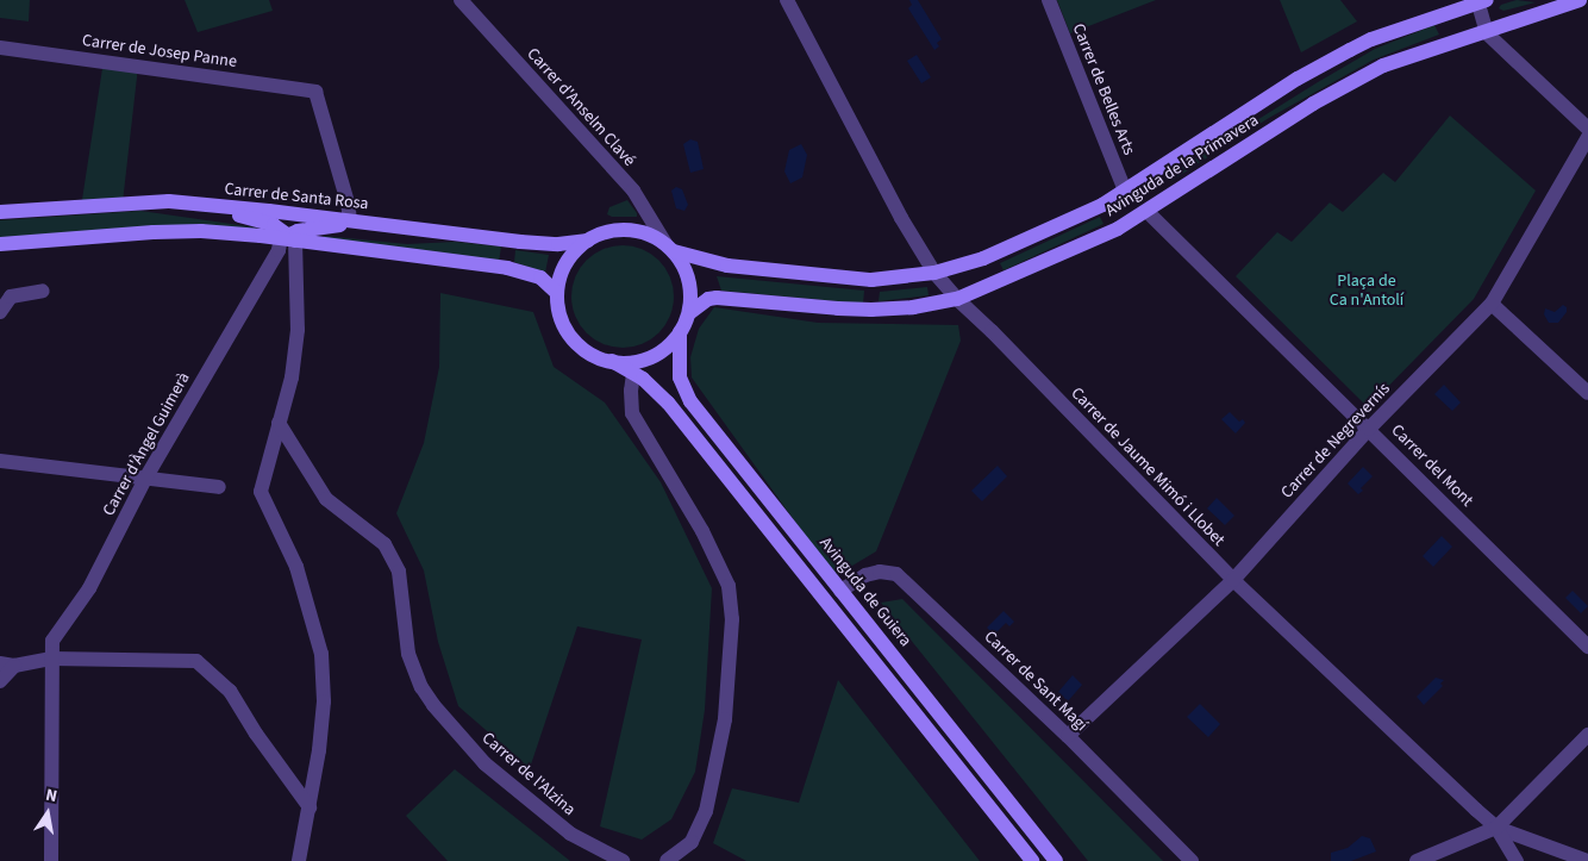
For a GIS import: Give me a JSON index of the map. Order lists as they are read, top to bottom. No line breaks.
{"streets":{"main road":["Avinguda de la Primavera","Carrer de Santa Rosa","Avinguda de Guiera"],"street":["Carrer de Josep Panne","Carrer de Belles Arts","Carrer d'Anselm Clavé","Carrer de Negrevernís","Carrer d'Àngel Guimerà","Carrer del Mont","Carrer de Jaume Mimó i Llobet","Carrer de Sant Magí","Carrer de l'Alzina"]},"crossings":[["Carrer de Josep Panne","Carrer de Santa Rosa"],["Carrer de Belles Arts","Avinguda de la Primavera"],["Carrer d'Anselm Clavé","Avinguda de la Primavera"],["Carrer d'Anselm Clavé","Carrer de Santa Rosa"],["Carrer d'Anselm Clavé","Avinguda de Guiera"],["Avinguda de la Primavera","Carrer de Santa Rosa"],["Avinguda de la Primavera","Carrer del Mont"],["Avinguda de la Primavera","Carrer de Jaume Mimó i Llobet"],["Avinguda de la Primavera","Avinguda de Guiera"],["Carrer de Santa Rosa","Avinguda de Guiera"],["Carrer de Negrevernís","Carrer del Mont"],["Carrer de Negrevernís","Carrer de Jaume Mimó i Llobet"],["Carrer de Negrevernís","Carrer de Sant Magí"],["Avinguda de Guiera","Carrer de Sant Magí"]],"parks":["Plaça de Ca n'Antolí"],"north":"top"}
